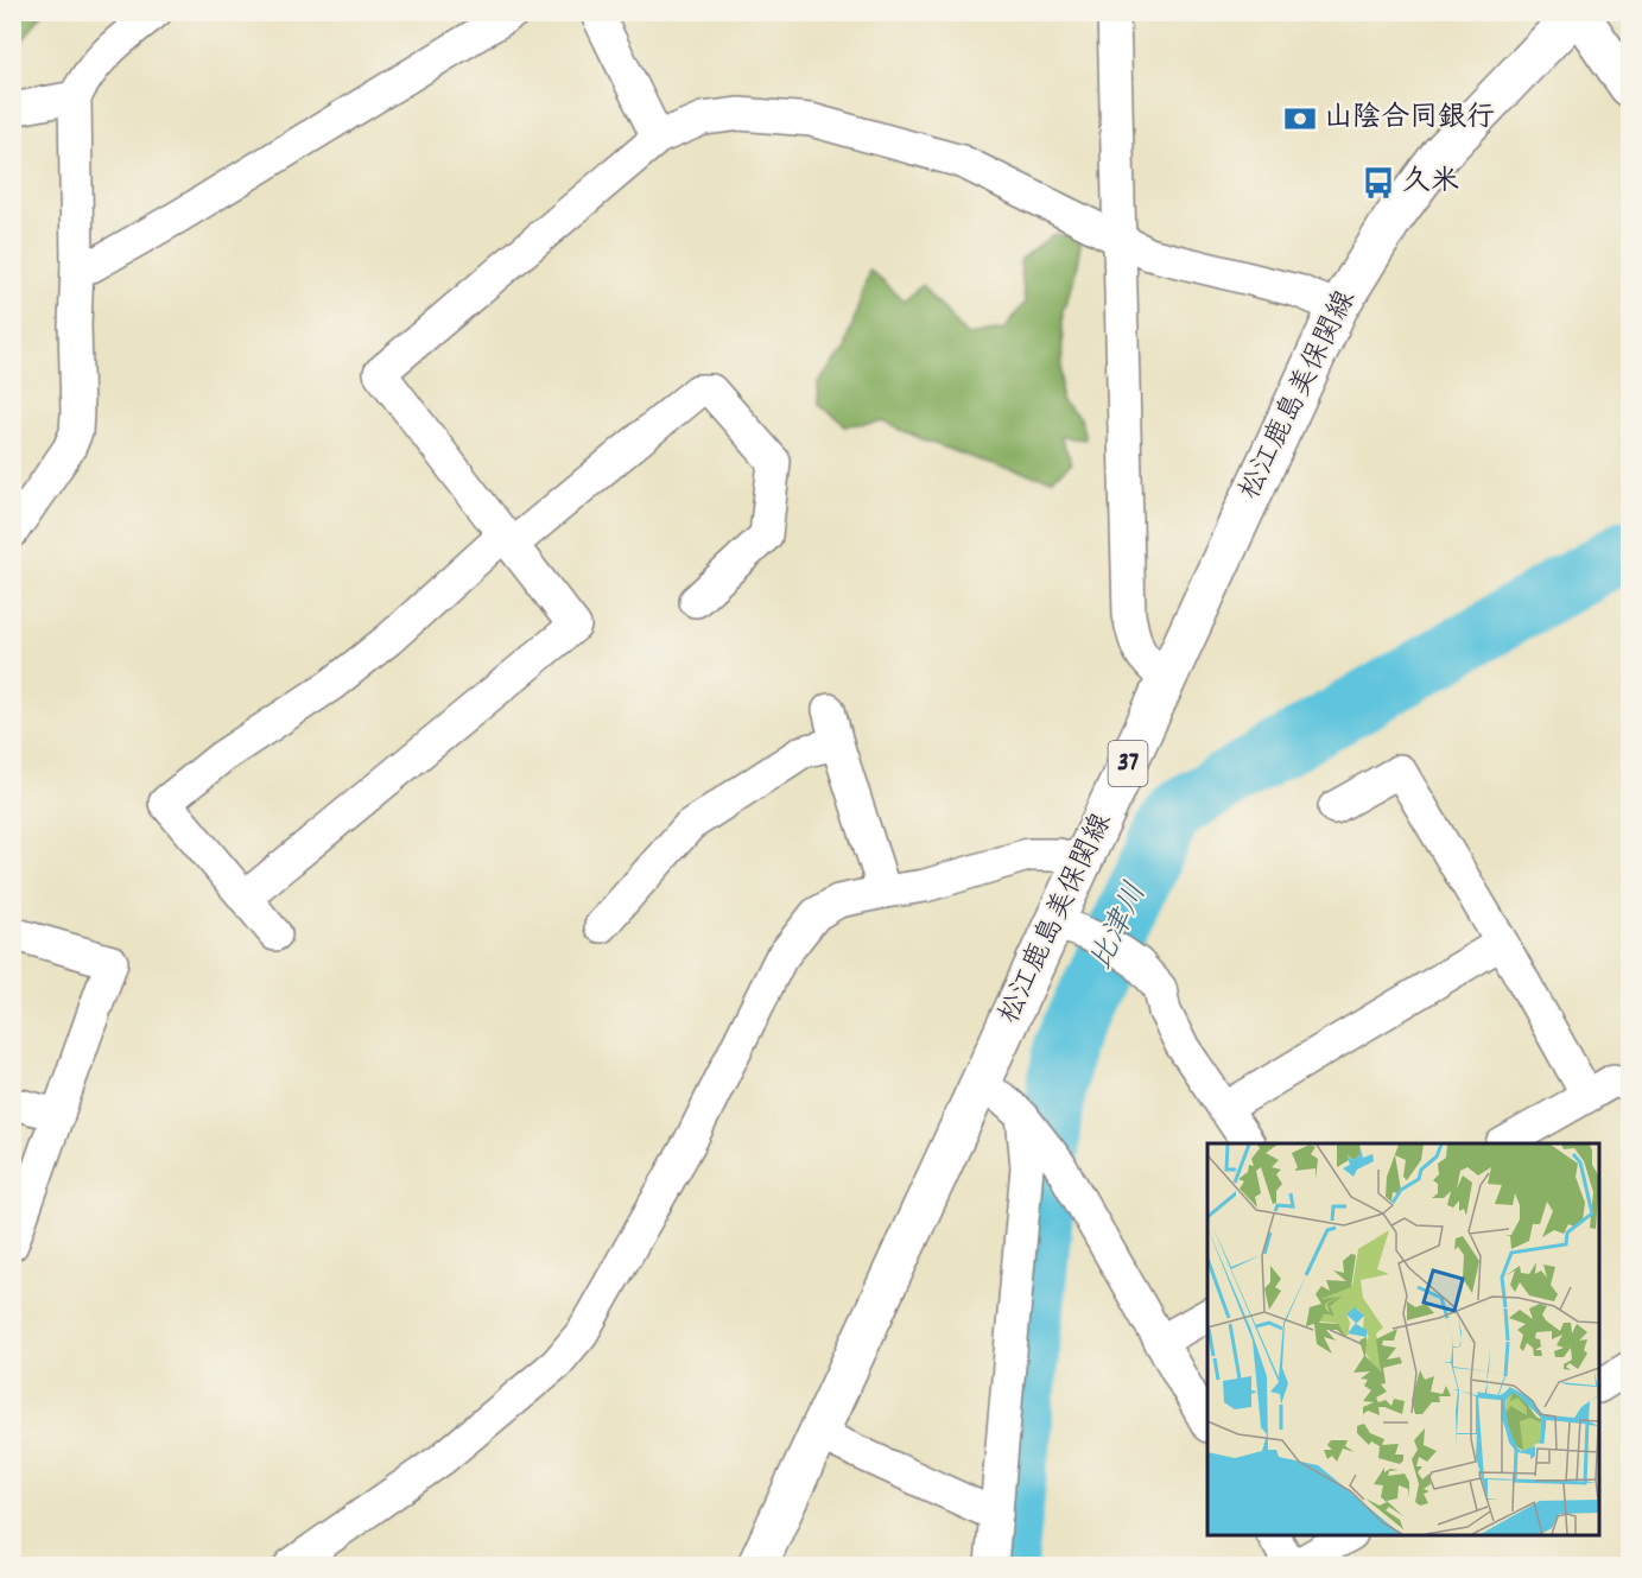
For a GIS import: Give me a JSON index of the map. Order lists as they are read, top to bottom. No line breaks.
{"streets":{"main road":["松江鹿島美保関線","37"]},"water":["比津川"],"places":{"bank":["山陰合同銀行"],"bus stop":["久米"]}}
